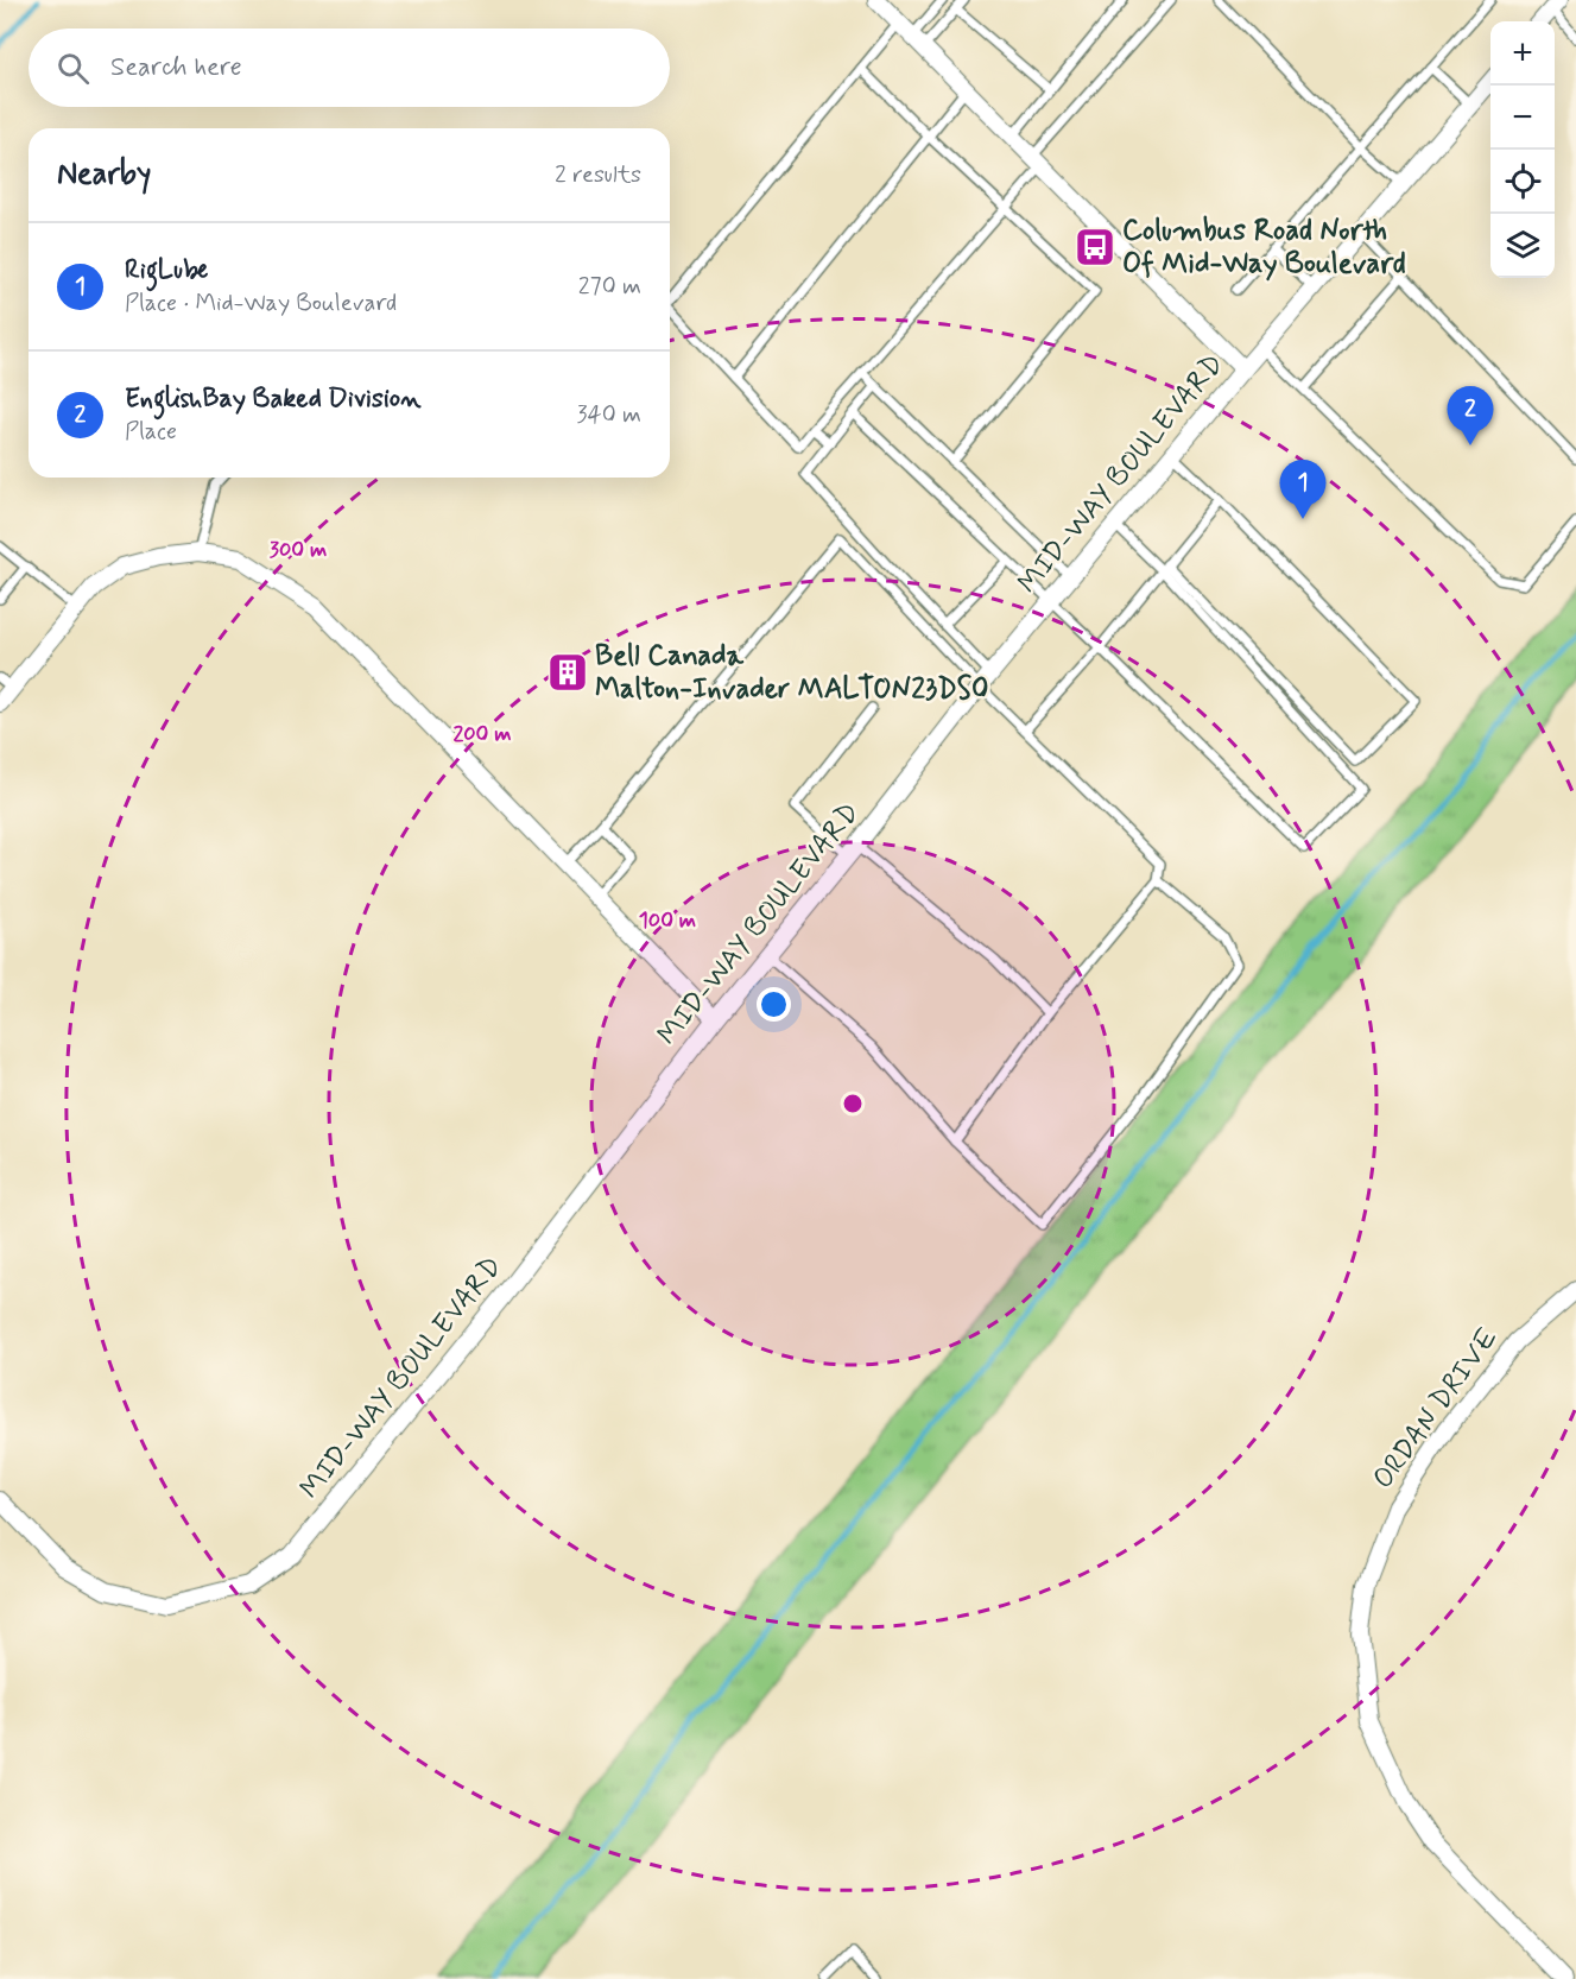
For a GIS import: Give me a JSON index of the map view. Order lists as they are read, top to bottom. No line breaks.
{"streets":{"street":["MID-WAY BOULEVARD","ORDAN DRIVE"]},"places":{"bus stop":["Columbus Road North Of Mid-Way Boulevard"],"building":["Bell Canada Malton-Invader MALTON23DS0"]},"page":{"map_buttons":["+","−"],"search":"Search here","heading":["Nearby","2 results"],"list":[{"mark":"1","name":"RigLube","note":"Place · Mid-Way Boulevard","value":"270 m"},{"mark":"2","name":"EnglishBay Baked Division","note":"Place","value":"340 m"}],"pins":["2","1"]},"rings":["300 m","200 m","100 m"]}
